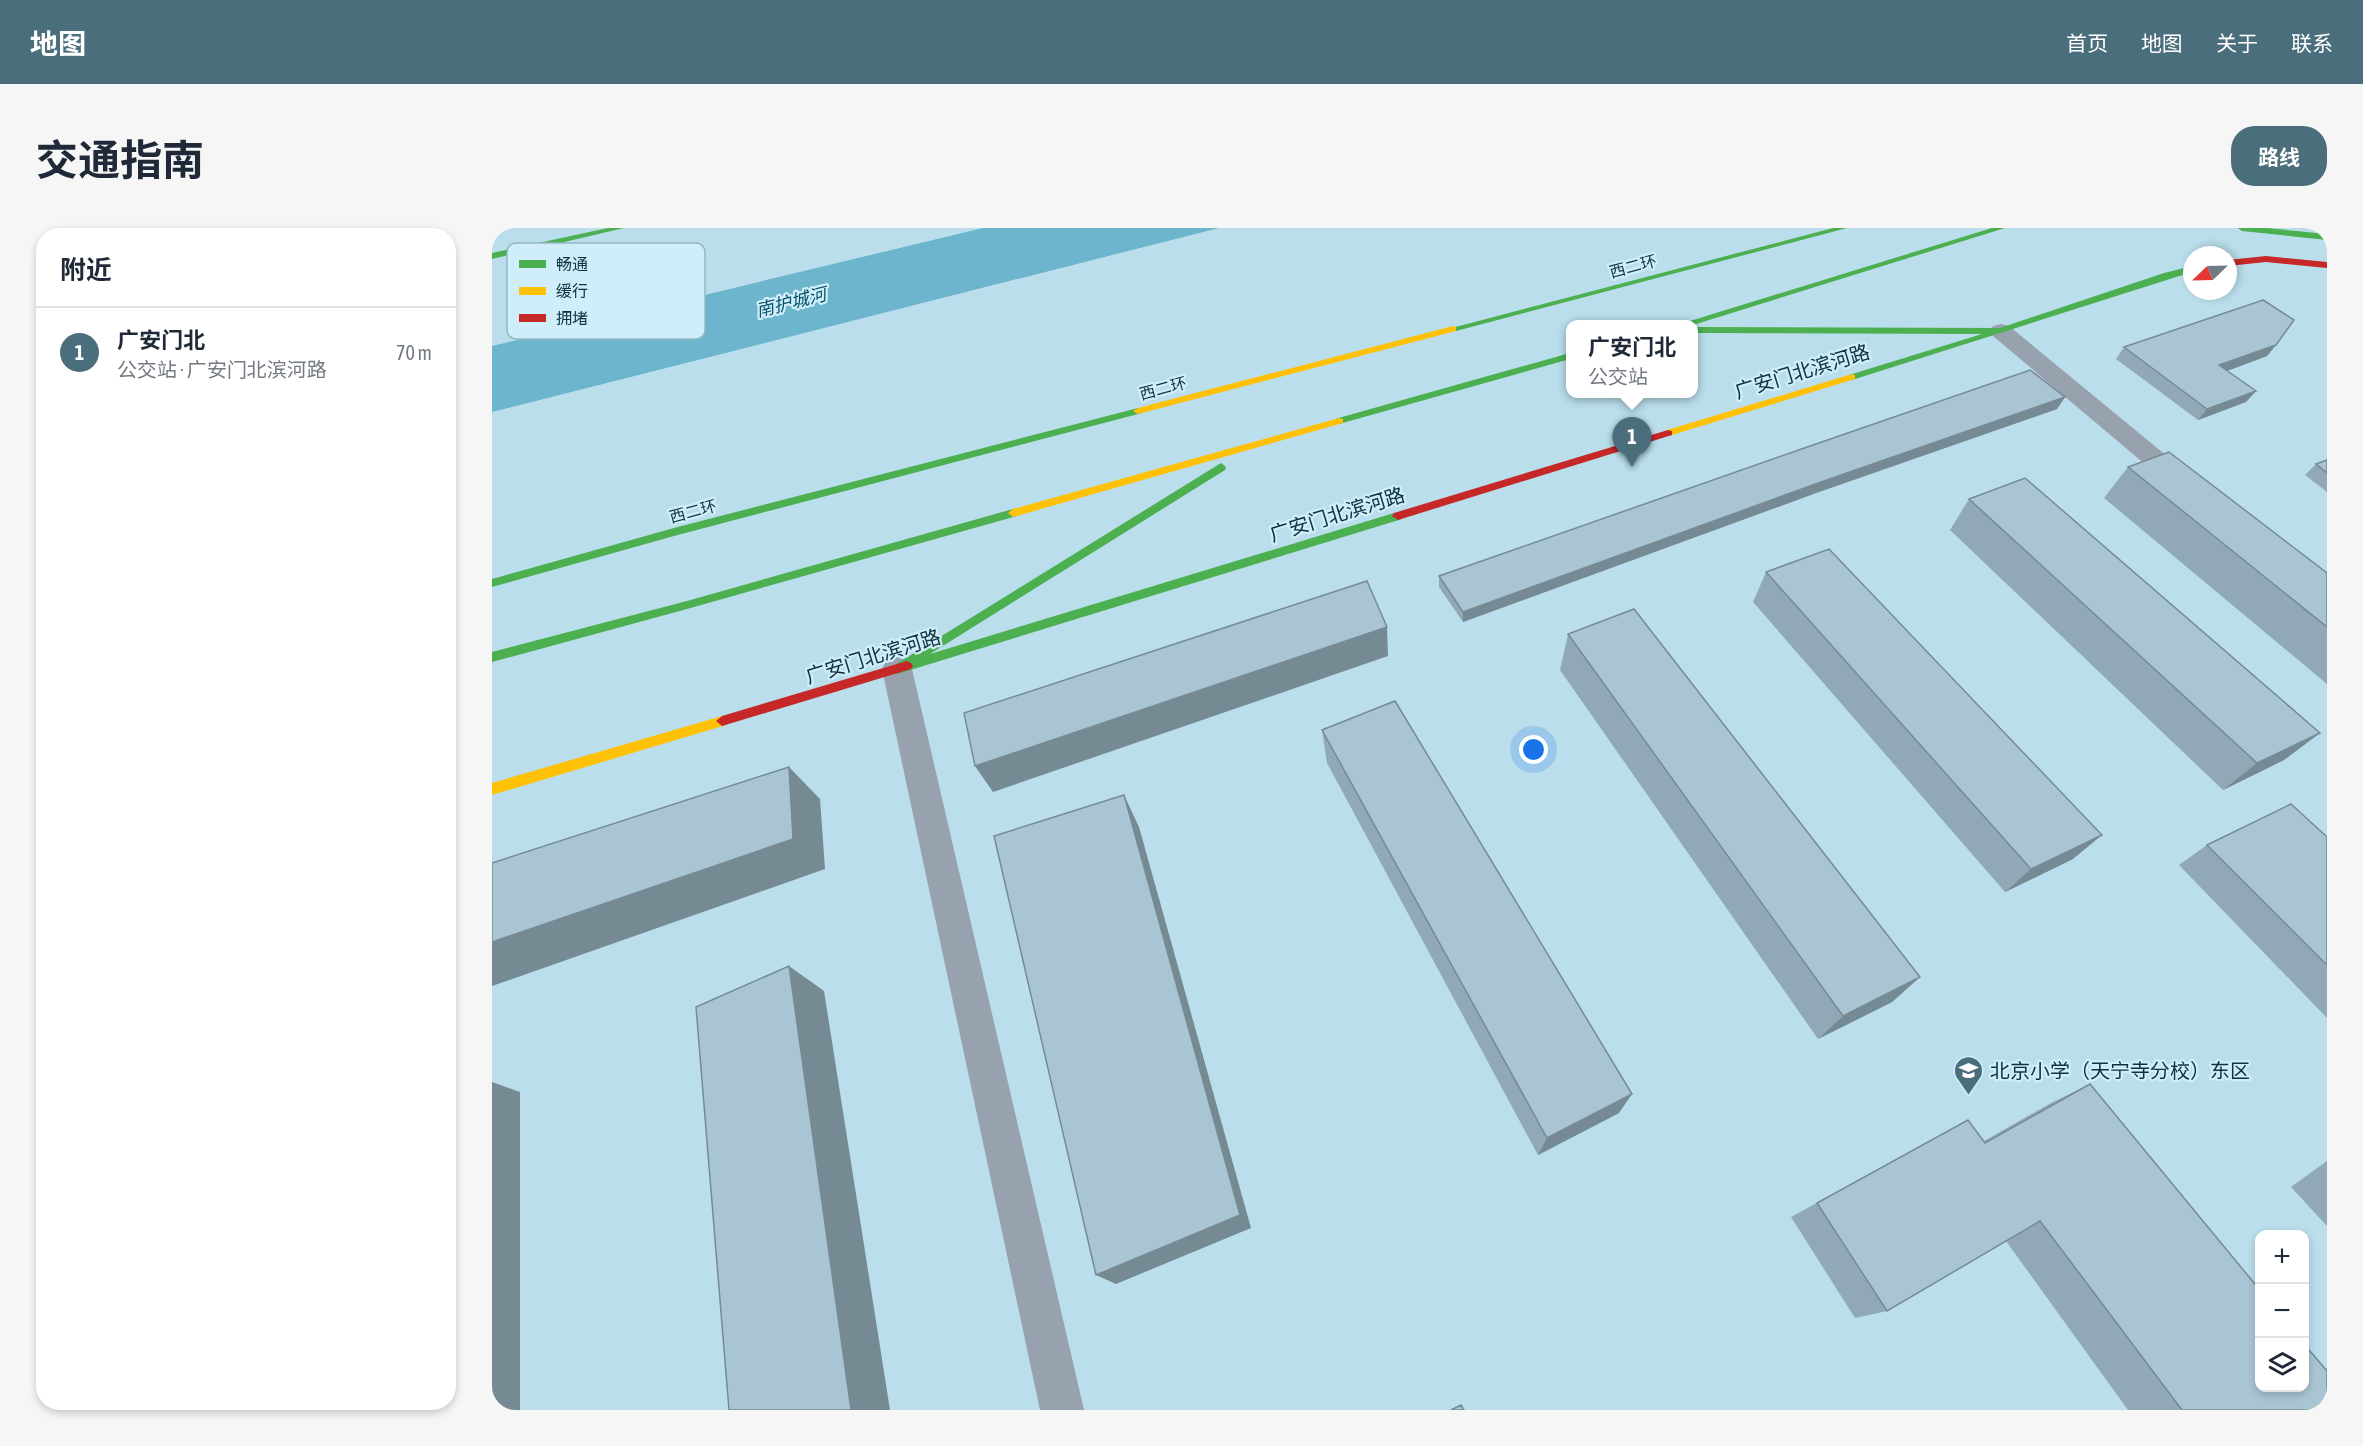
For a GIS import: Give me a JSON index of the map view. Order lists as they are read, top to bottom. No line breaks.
{"streets":{"main road":["西二环","广安门北滨河路"]},"water":["南护城河"],"places":{"school or university":["北京小学（天宁寺分校）东区"]},"legend":["畅通","缓行","拥堵"],"north":"bottom left","page":{"header":"地图","nav":["首页","地图","关于","联系"],"title":"交通指南","buttons":"路线","heading":"附近","list":[{"mark":"1","name":"广安门北","note":"公交站 · 广安门北滨河路","value":"70 m"}],"popup":["广安门北","公交站"],"pins":"1","map_buttons":["+","−"]}}
